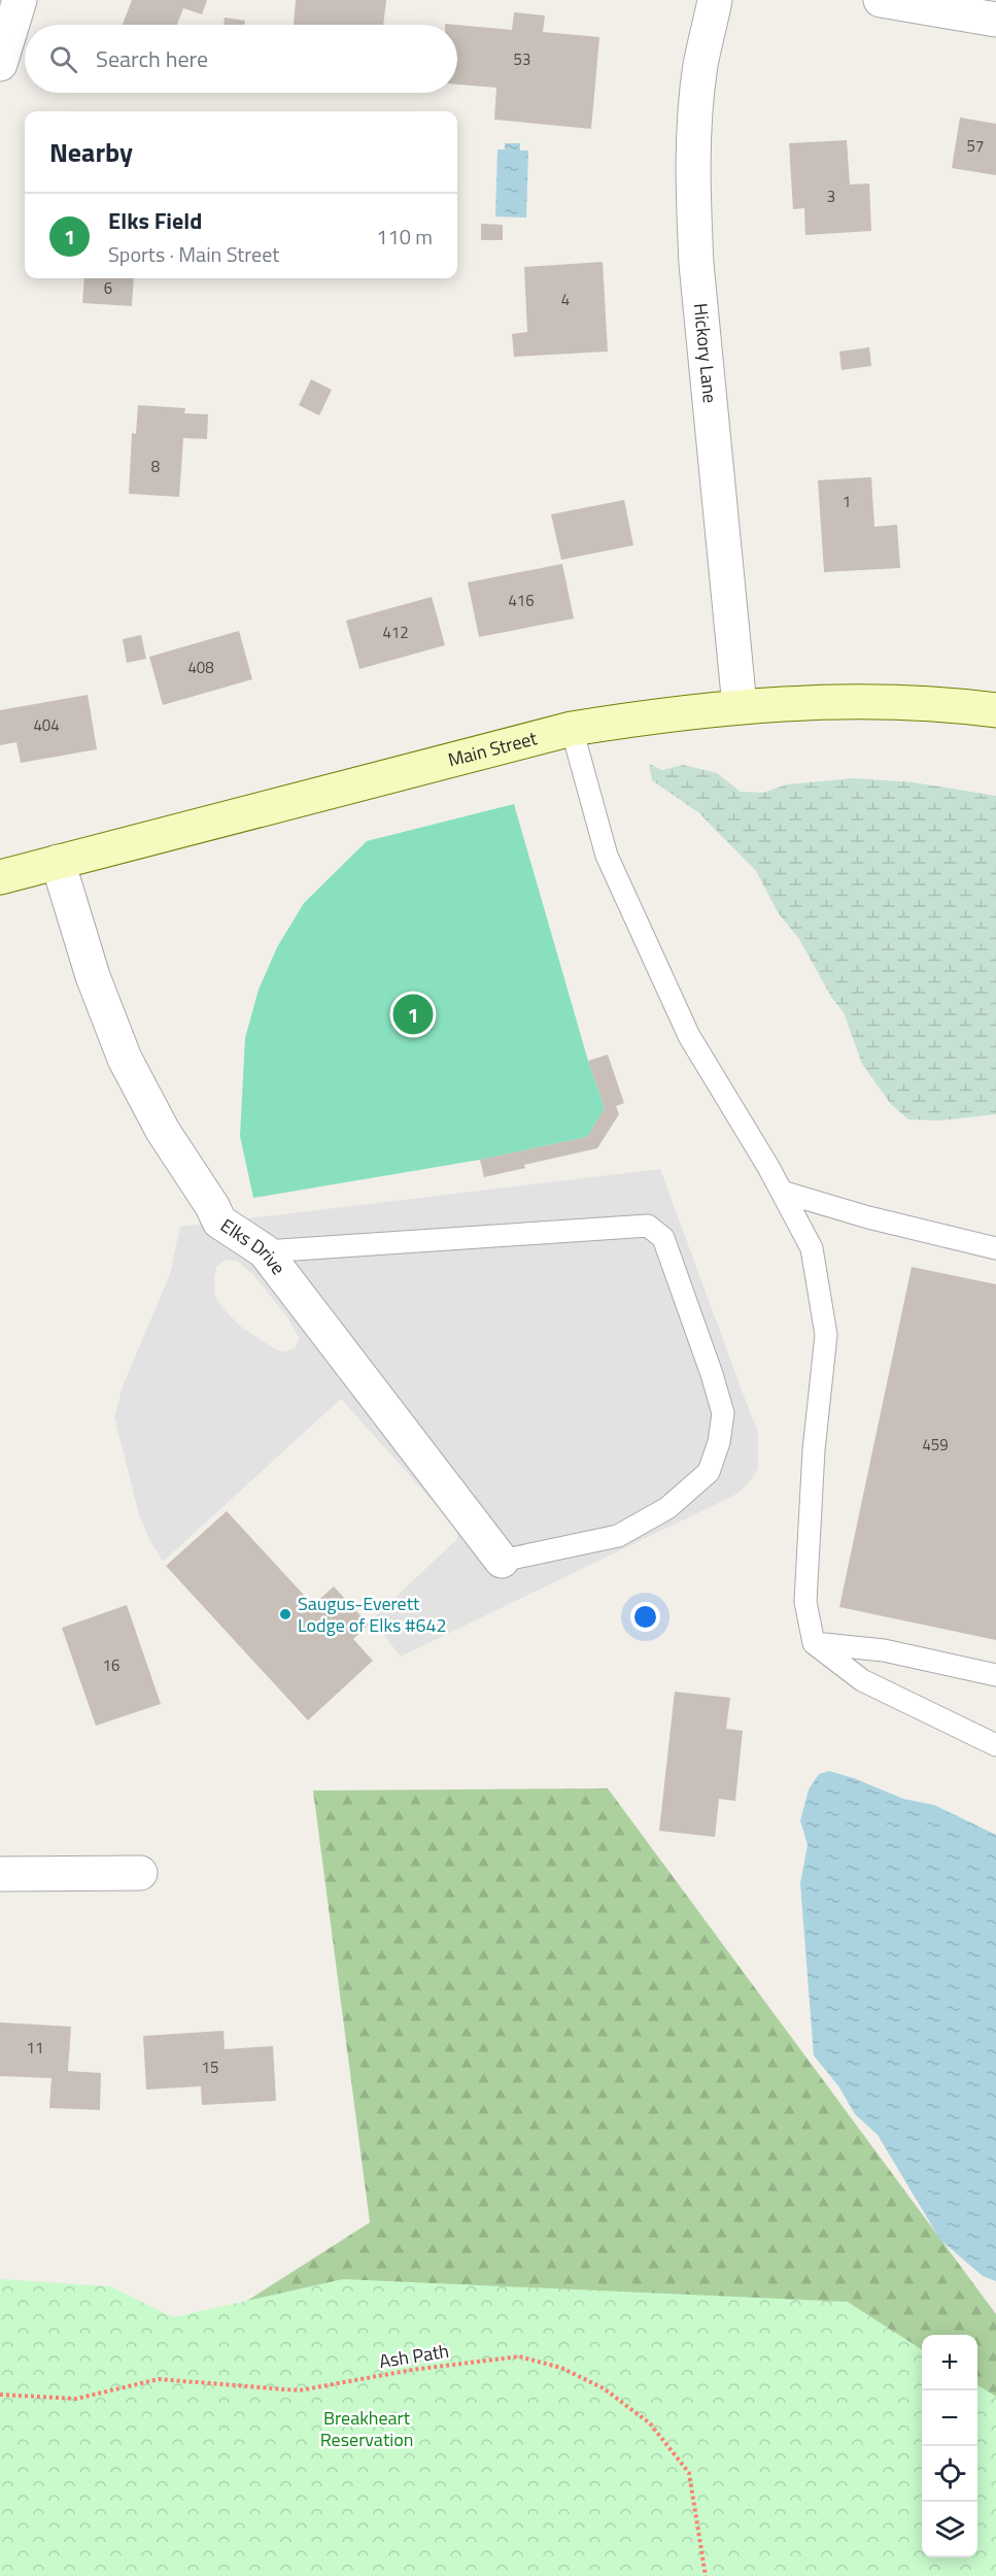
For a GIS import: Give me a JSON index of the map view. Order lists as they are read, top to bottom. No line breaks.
{"streets":{"main road":["Main Street"],"street":["Hickory Lane","Elks Drive"],"path":["Ash Path"]},"crossings":[["Hickory Lane","Main Street"],["Main Street","Elks Drive"]],"parks":["Breakheart Reservation"],"places":["Saugus-Everett Lodge of Elks #642"],"house_numbers":["53","57","3","6","4","8","1","416","412","408","404","459","16","11","15"],"page":{"search":"Search here","heading":"Nearby","list":[{"mark":"1","name":"Elks Field","note":"Sports · Main Street","value":"110 m"}],"pins":"1","map_buttons":["+","−"]}}
